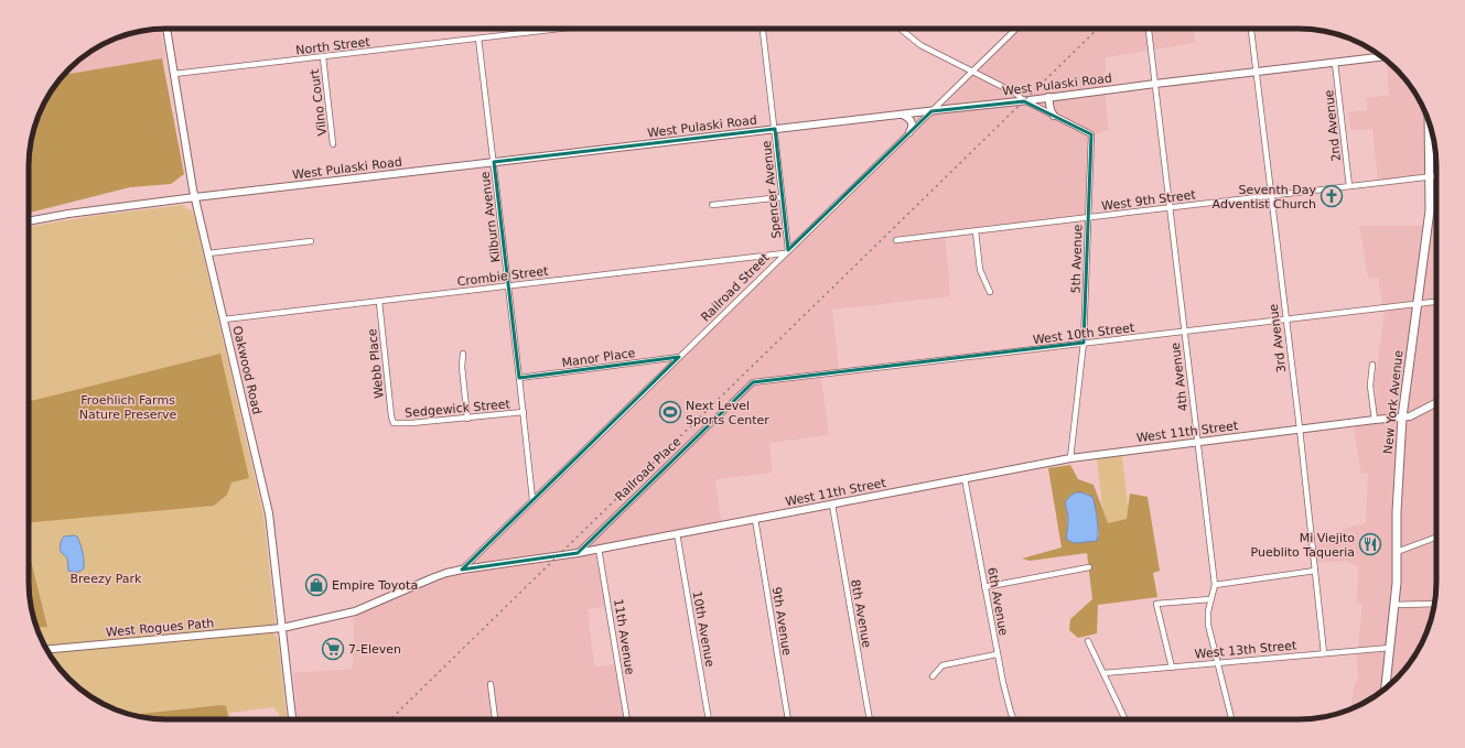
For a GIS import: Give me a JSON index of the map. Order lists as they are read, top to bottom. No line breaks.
{"streets":{"main road":["West Pulaski Road","Oakwood Road","New York Avenue","West 11th Street","West Rogues Path"],"street":["North Street","Vilno Court","2nd Avenue","Spencer Avenue","West 9th Street","Kilburn Avenue","5th Avenue","Crombie Street","Railroad Street","West 10th Street","3rd Avenue","Manor Place","Webb Place","4th Avenue","Sedgewick Street","Railroad Place","6th Avenue","8th Avenue","9th Avenue","10th Avenue","11th Avenue","West 13th Street"]},"crossings":[["North Street","Vilno Court"],["North Street","Kilburn Avenue"],["North Street","Oakwood Road"],["West Pulaski Road","2nd Avenue"],["West Pulaski Road","Spencer Avenue"],["West Pulaski Road","Kilburn Avenue"],["West Pulaski Road","5th Avenue"],["West Pulaski Road","Railroad Street"],["West Pulaski Road","3rd Avenue"],["West Pulaski Road","Oakwood Road"],["West Pulaski Road","4th Avenue"],["2nd Avenue","West 9th Street"],["Spencer Avenue","Crombie Street"],["Spencer Avenue","Railroad Street"],["West 9th Street","5th Avenue"],["West 9th Street","3rd Avenue"],["West 9th Street","4th Avenue"],["West 9th Street","New York Avenue"],["Kilburn Avenue","Crombie Street"],["Kilburn Avenue","Railroad Street"],["Kilburn Avenue","Manor Place"],["Kilburn Avenue","Sedgewick Street"],["5th Avenue","Railroad Street"],["5th Avenue","West 10th Street"],["5th Avenue","West 11th Street"],["Crombie Street","Railroad Street"],["Crombie Street","Webb Place"],["Crombie Street","Oakwood Road"],["Railroad Street","Manor Place"],["Railroad Street","West 11th Street"],["West 10th Street","3rd Avenue"],["West 10th Street","4th Avenue"],["West 10th Street","New York Avenue"],["West 10th Street","Railroad Place"],["3rd Avenue","West 11th Street"],["3rd Avenue","West 13th Street"],["Webb Place","Sedgewick Street"],["Oakwood Road","West 11th Street"],["Oakwood Road","West Rogues Path"],["4th Avenue","West 11th Street"],["4th Avenue","West 13th Street"],["New York Avenue","West 11th Street"],["New York Avenue","West 13th Street"],["West 11th Street","Railroad Place"],["West 11th Street","6th Avenue"],["West 11th Street","8th Avenue"],["West 11th Street","9th Avenue"],["West 11th Street","West Rogues Path"],["West 11th Street","10th Avenue"],["West 11th Street","11th Avenue"]],"parks":["Froehlich Farms Nature Preserve","Breezy Park"],"places":{"church":["Seventh Day Adventist Church"],"sports":["Next Level Sports Center"],"restaurant":["Mi Viejito Pueblito Taqueria"],"shop":["Empire Toyota"],"supermarket":["7-Eleven"]}}
